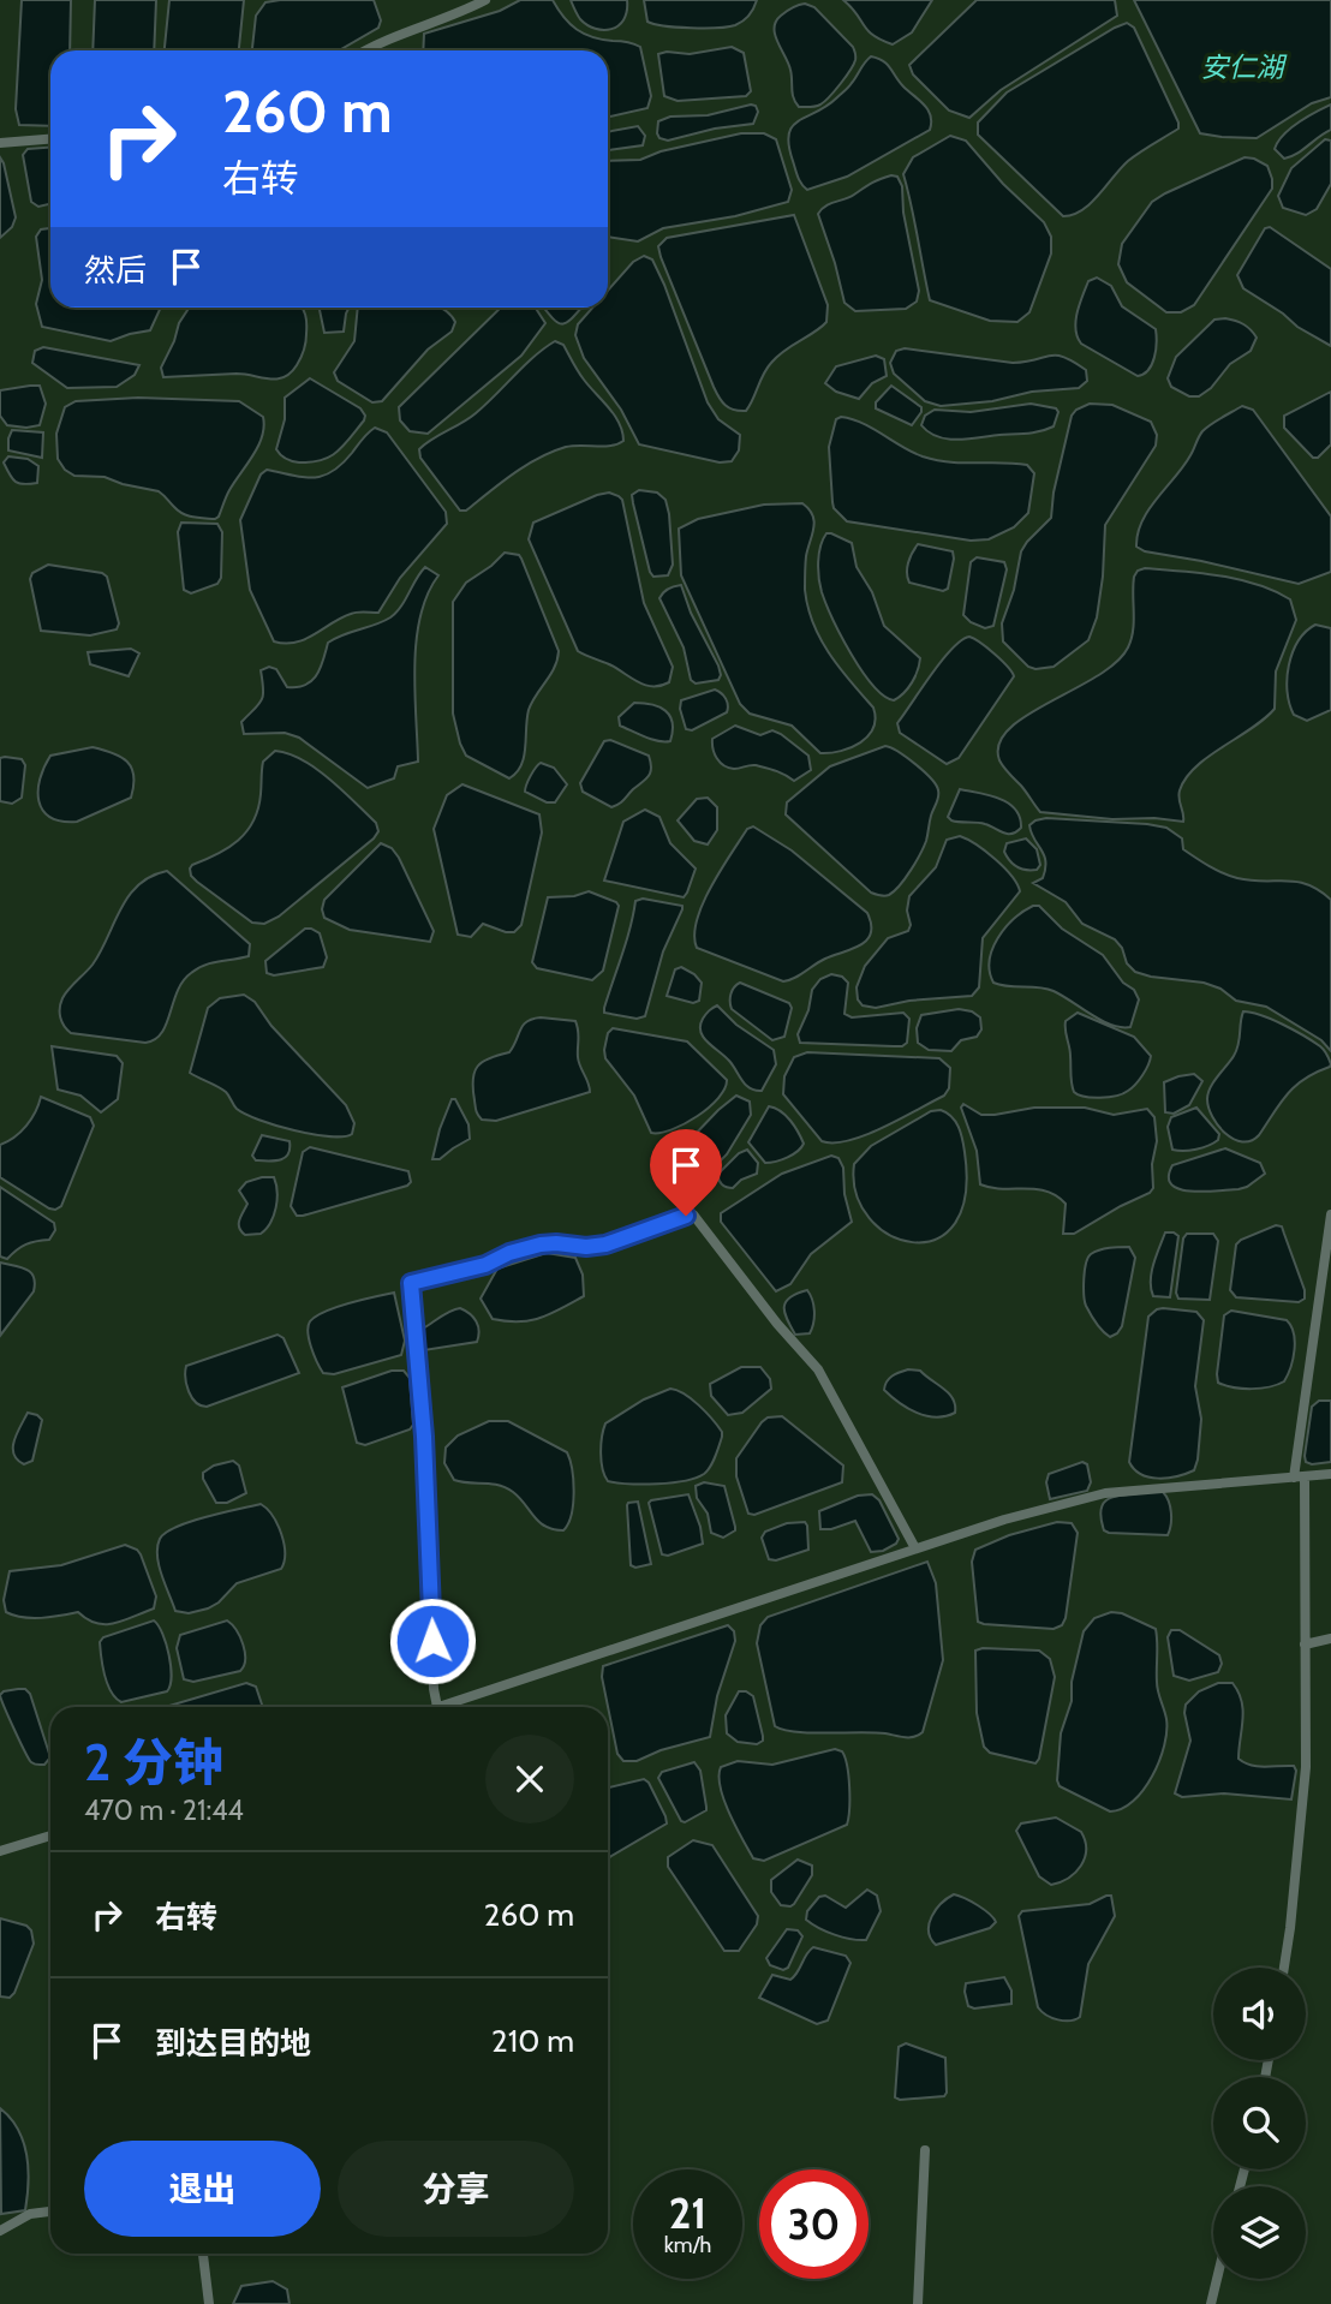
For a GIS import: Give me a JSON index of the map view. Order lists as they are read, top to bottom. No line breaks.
{"water":["安仁湖"],"page":{"turn":["260 m","右转"],"then":"然后","heading":["2 分钟","470 m · 21:44"],"list":[{"name":"右转","value":"260 m"},{"name":"到达目的地","value":"210 m"}],"buttons":["退出","分享"],"speed":"21 km/h","limit":"30"}}
